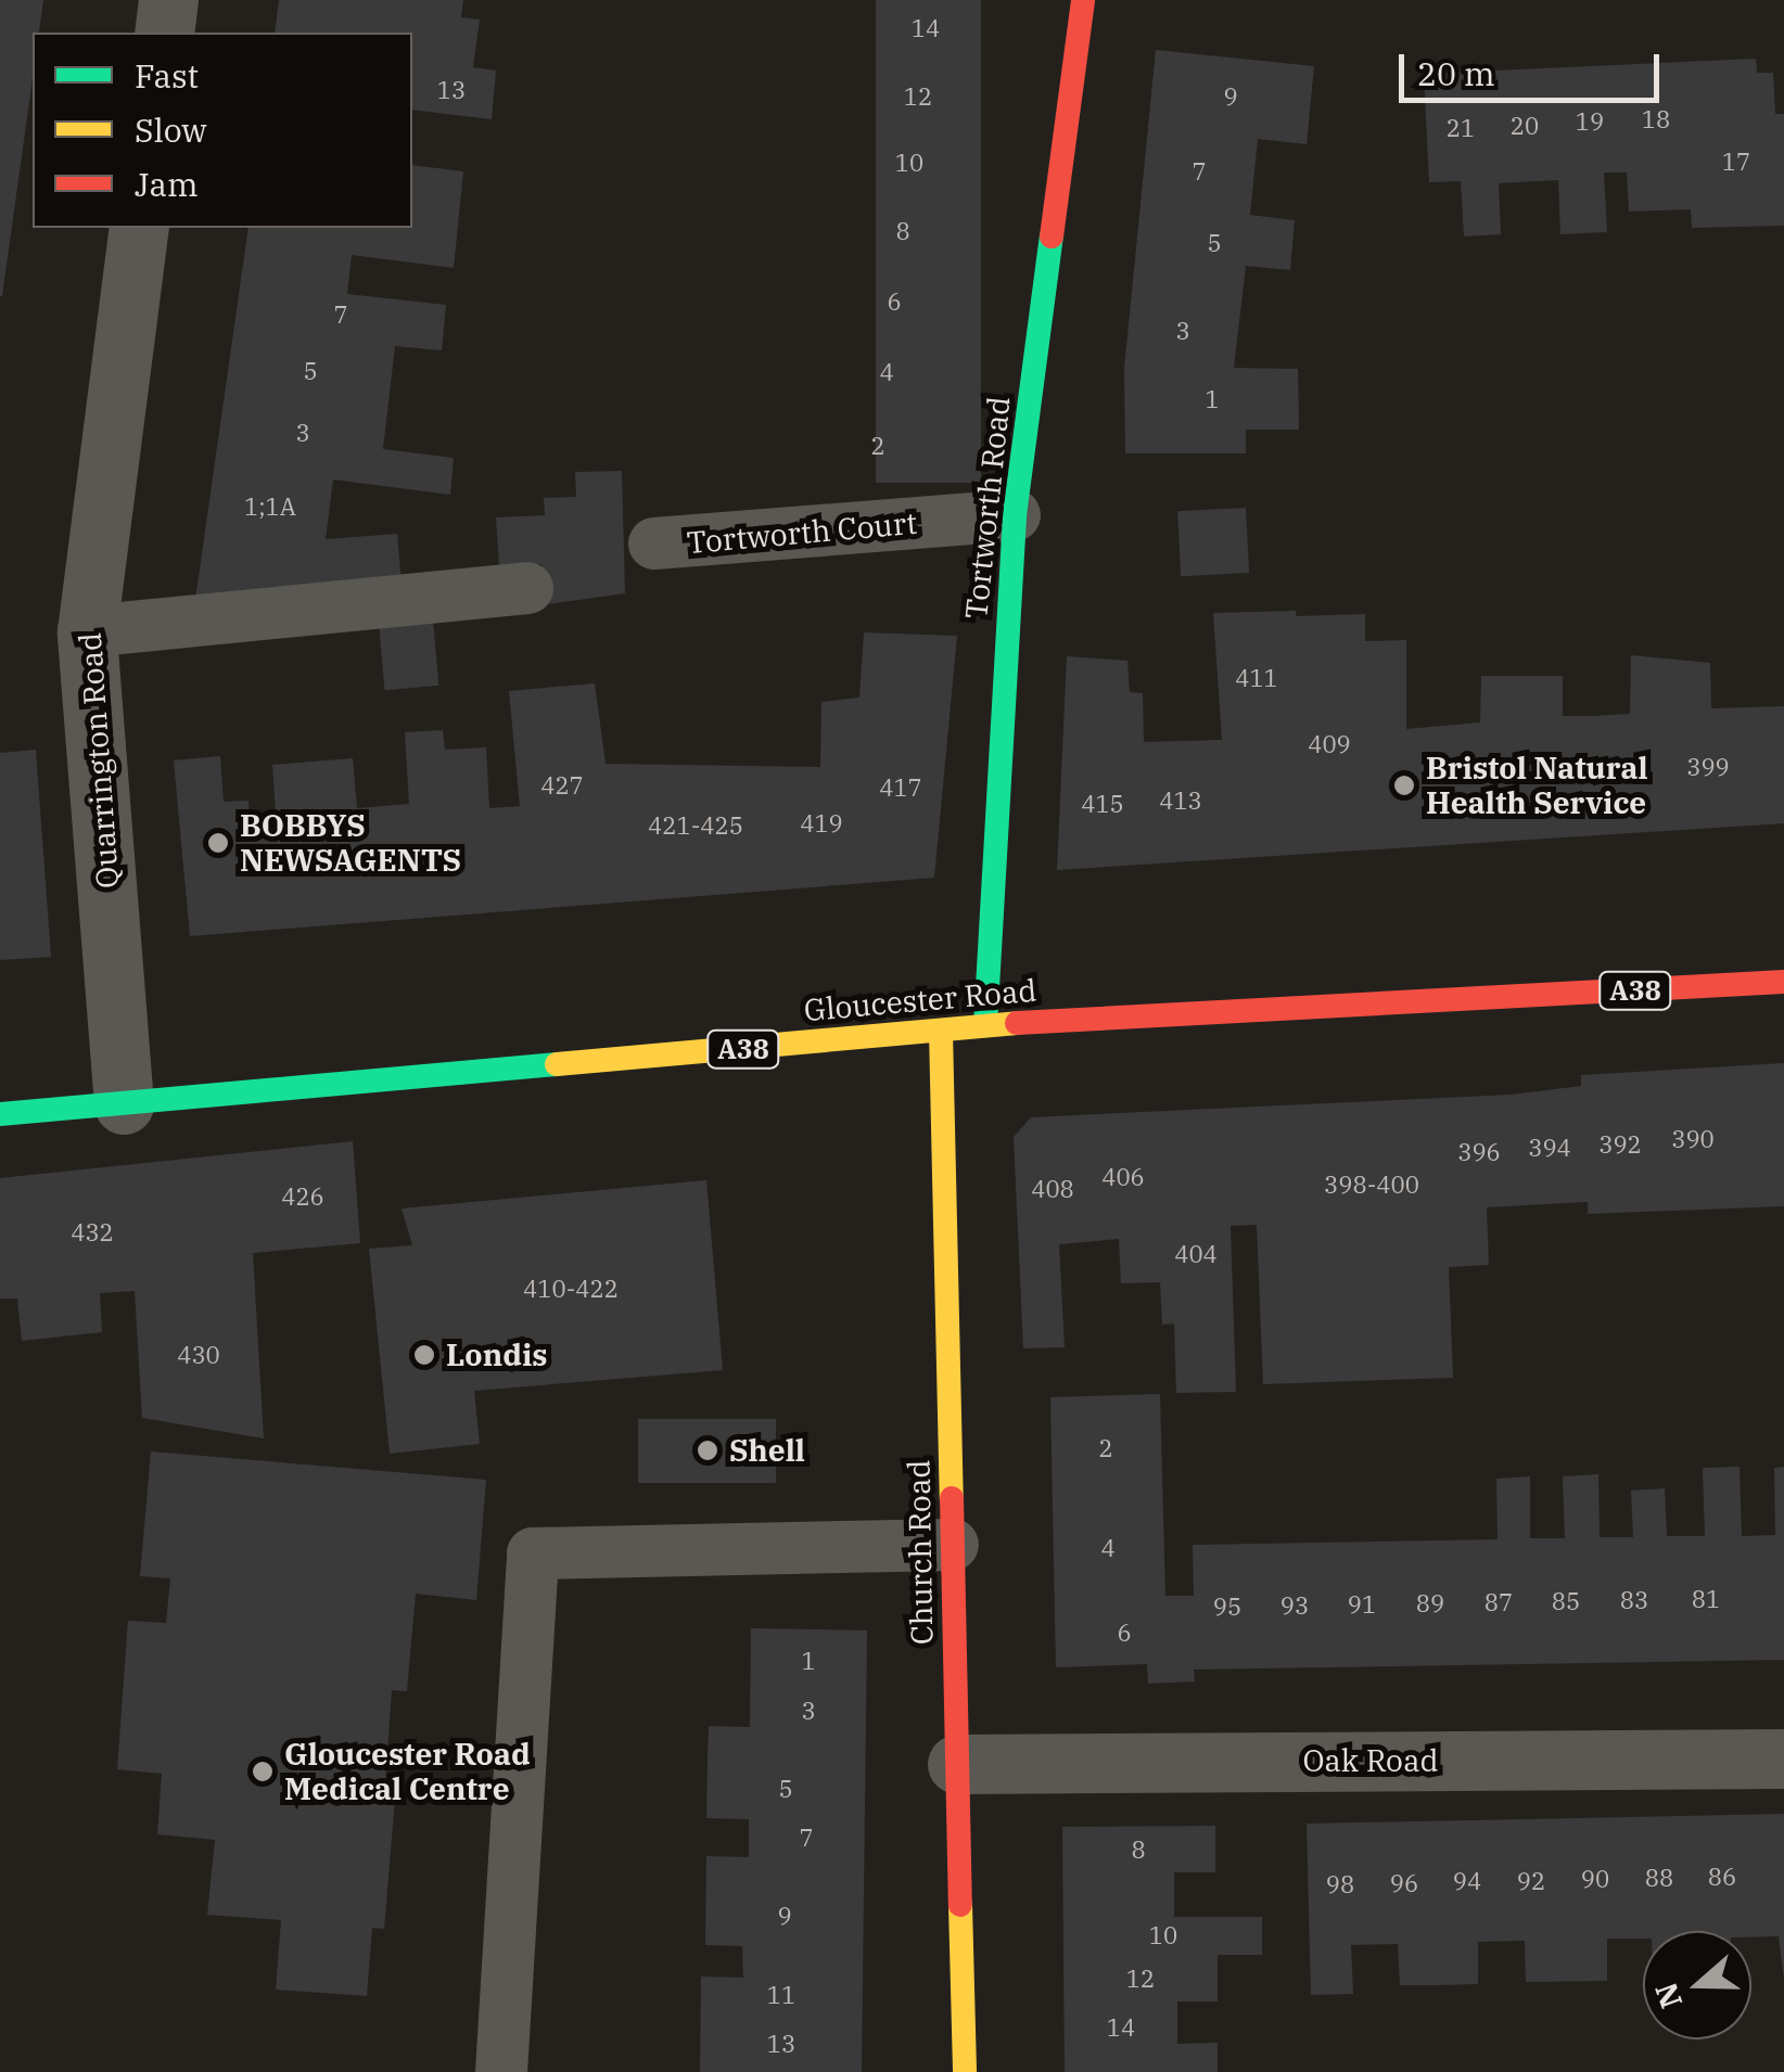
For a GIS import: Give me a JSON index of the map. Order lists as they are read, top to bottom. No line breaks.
{"streets":{"street":["Tortworth Road","Quarrington Road","A38","Gloucester Road","Church Road","Oak Road"],"lane":["Tortworth Court"]},"crossings":[["Tortworth Road","Tortworth Court"],["Tortworth Road","Gloucester Road"],["Quarrington Road","Gloucester Road"],["Gloucester Road","Church Road"],["Church Road","Oak Road"]],"places":["Bristol Natural Health Service","BOBBYS NEWSAGENTS","Londis","Shell","Gloucester Road Medical Centre"],"house_numbers":["14","13","12","9","18","19","20","21","17","10","7","8","5","6","7","3","5","4","1","3","2","1;1A","411","409","399","427","417","413","415","419","421-425","390","392","394","396","406","398-400","408","426","432","404","410-422","430","2","4","81","83","85","87","89","91","93","95","6","1","3","5","7","8","86","88","90","94","92","96","98","9","10","12","11","14","13"],"legend":["Fast","Slow","Jam"],"scale_bar":"20 m","north":"left"}
